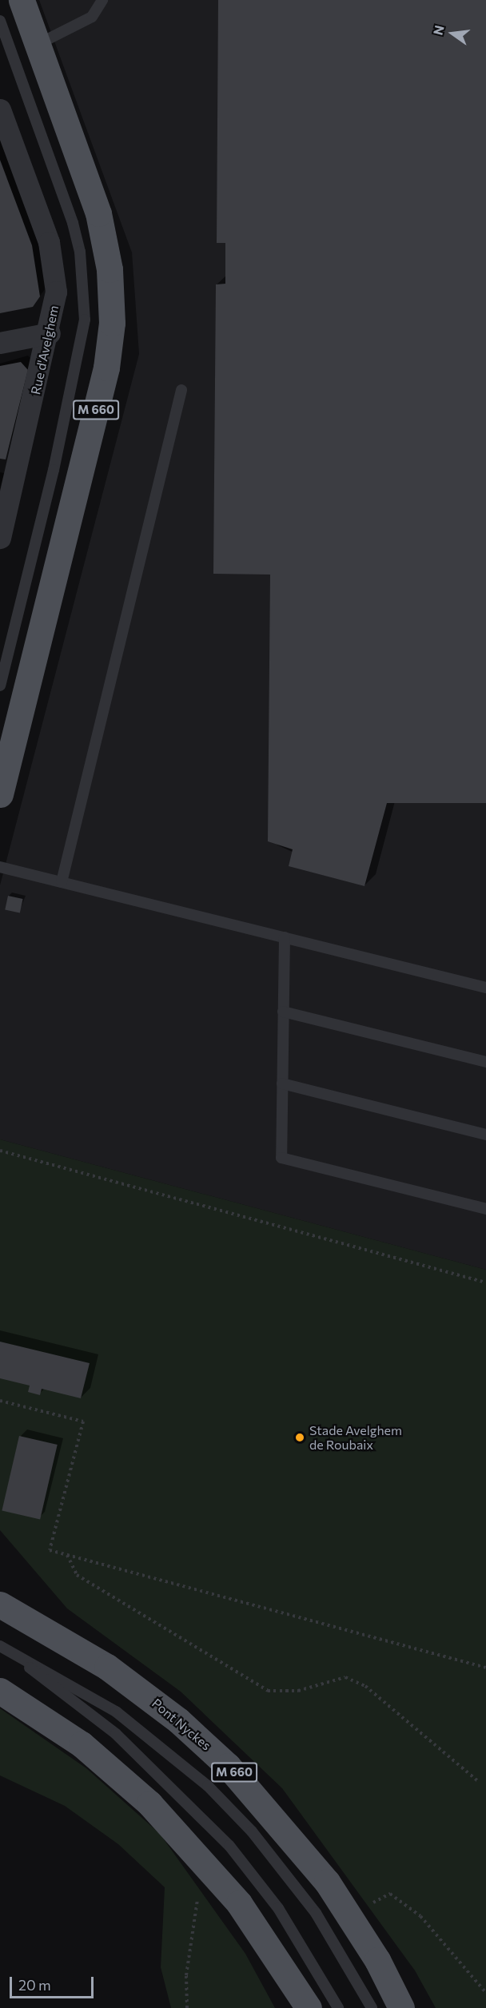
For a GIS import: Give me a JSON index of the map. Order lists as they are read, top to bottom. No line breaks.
{"streets":{"main road":["M 660","Pont Nyckes"],"street":["Rue d'Avelghem"]},"places":["Stade Avelghem de Roubaix"],"scale_bar":"20 m","north":"left"}
